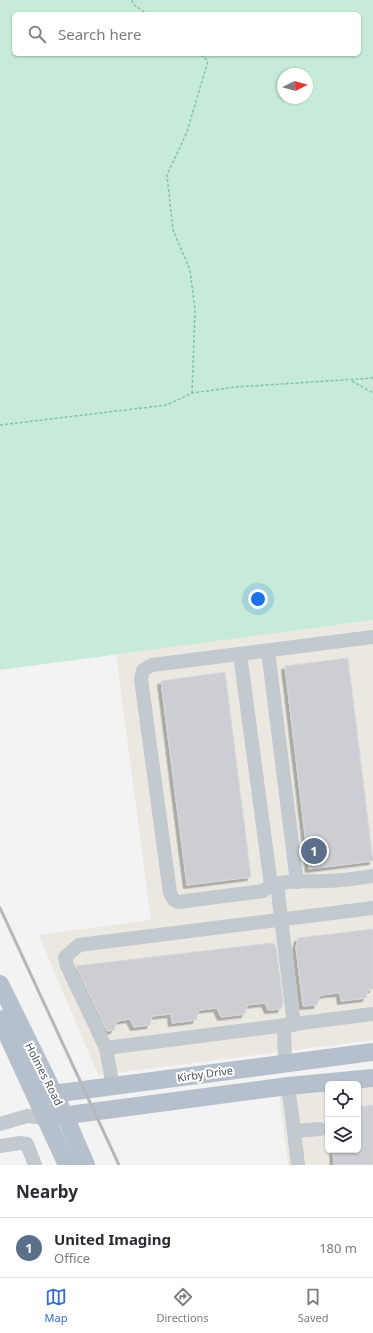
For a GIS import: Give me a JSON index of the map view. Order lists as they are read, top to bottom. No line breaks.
{"streets":{"main road":["Holmes Road","Kirby Drive"]},"crossings":[["Holmes Road","Kirby Drive"]],"north":"right","page":{"search":"Search here","pins":"1","heading":"Nearby","list":[{"mark":"1","name":"United Imaging","note":"Office","value":"180 m"}],"nav":["Map","Directions","Saved"]}}
